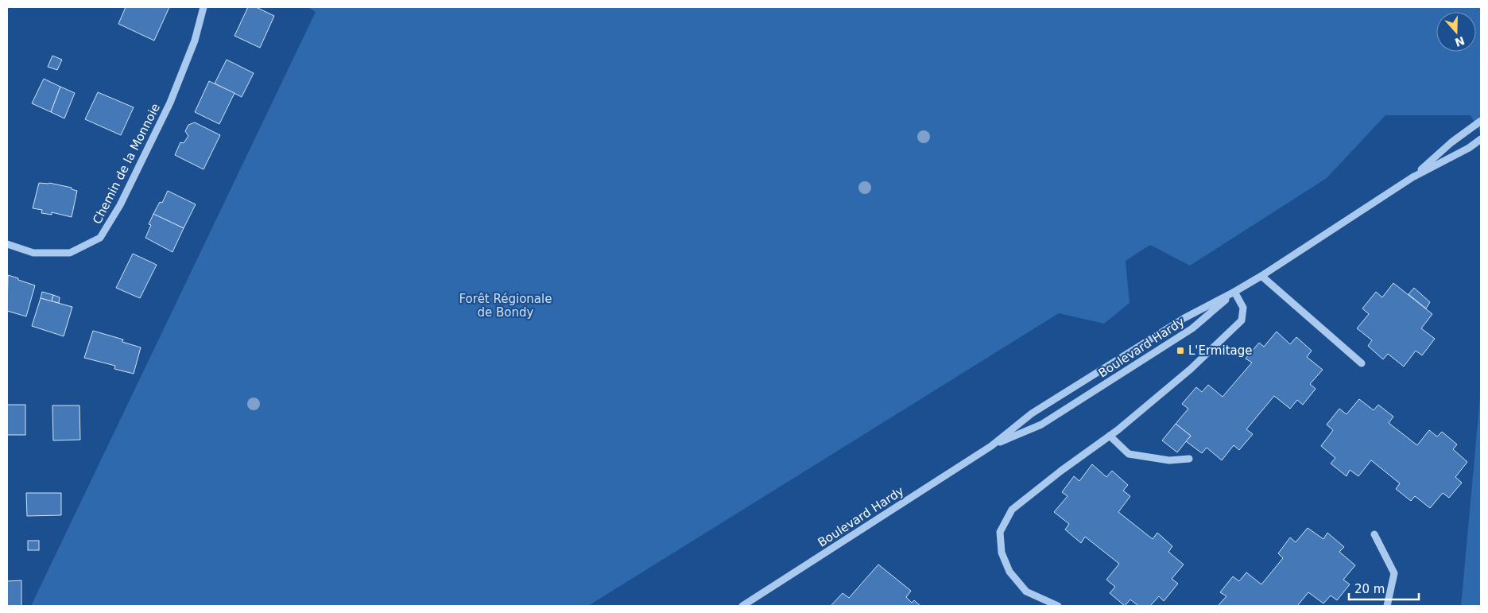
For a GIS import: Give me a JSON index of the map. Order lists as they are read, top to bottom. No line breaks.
{"streets":{"street":["Chemin de la Monnoie","Boulevard Hardy"]},"parks":["Forêt Régionale de Bondy"],"places":{"transit":["L'Ermitage"]},"scale_bar":"20 m","north":"bottom"}
